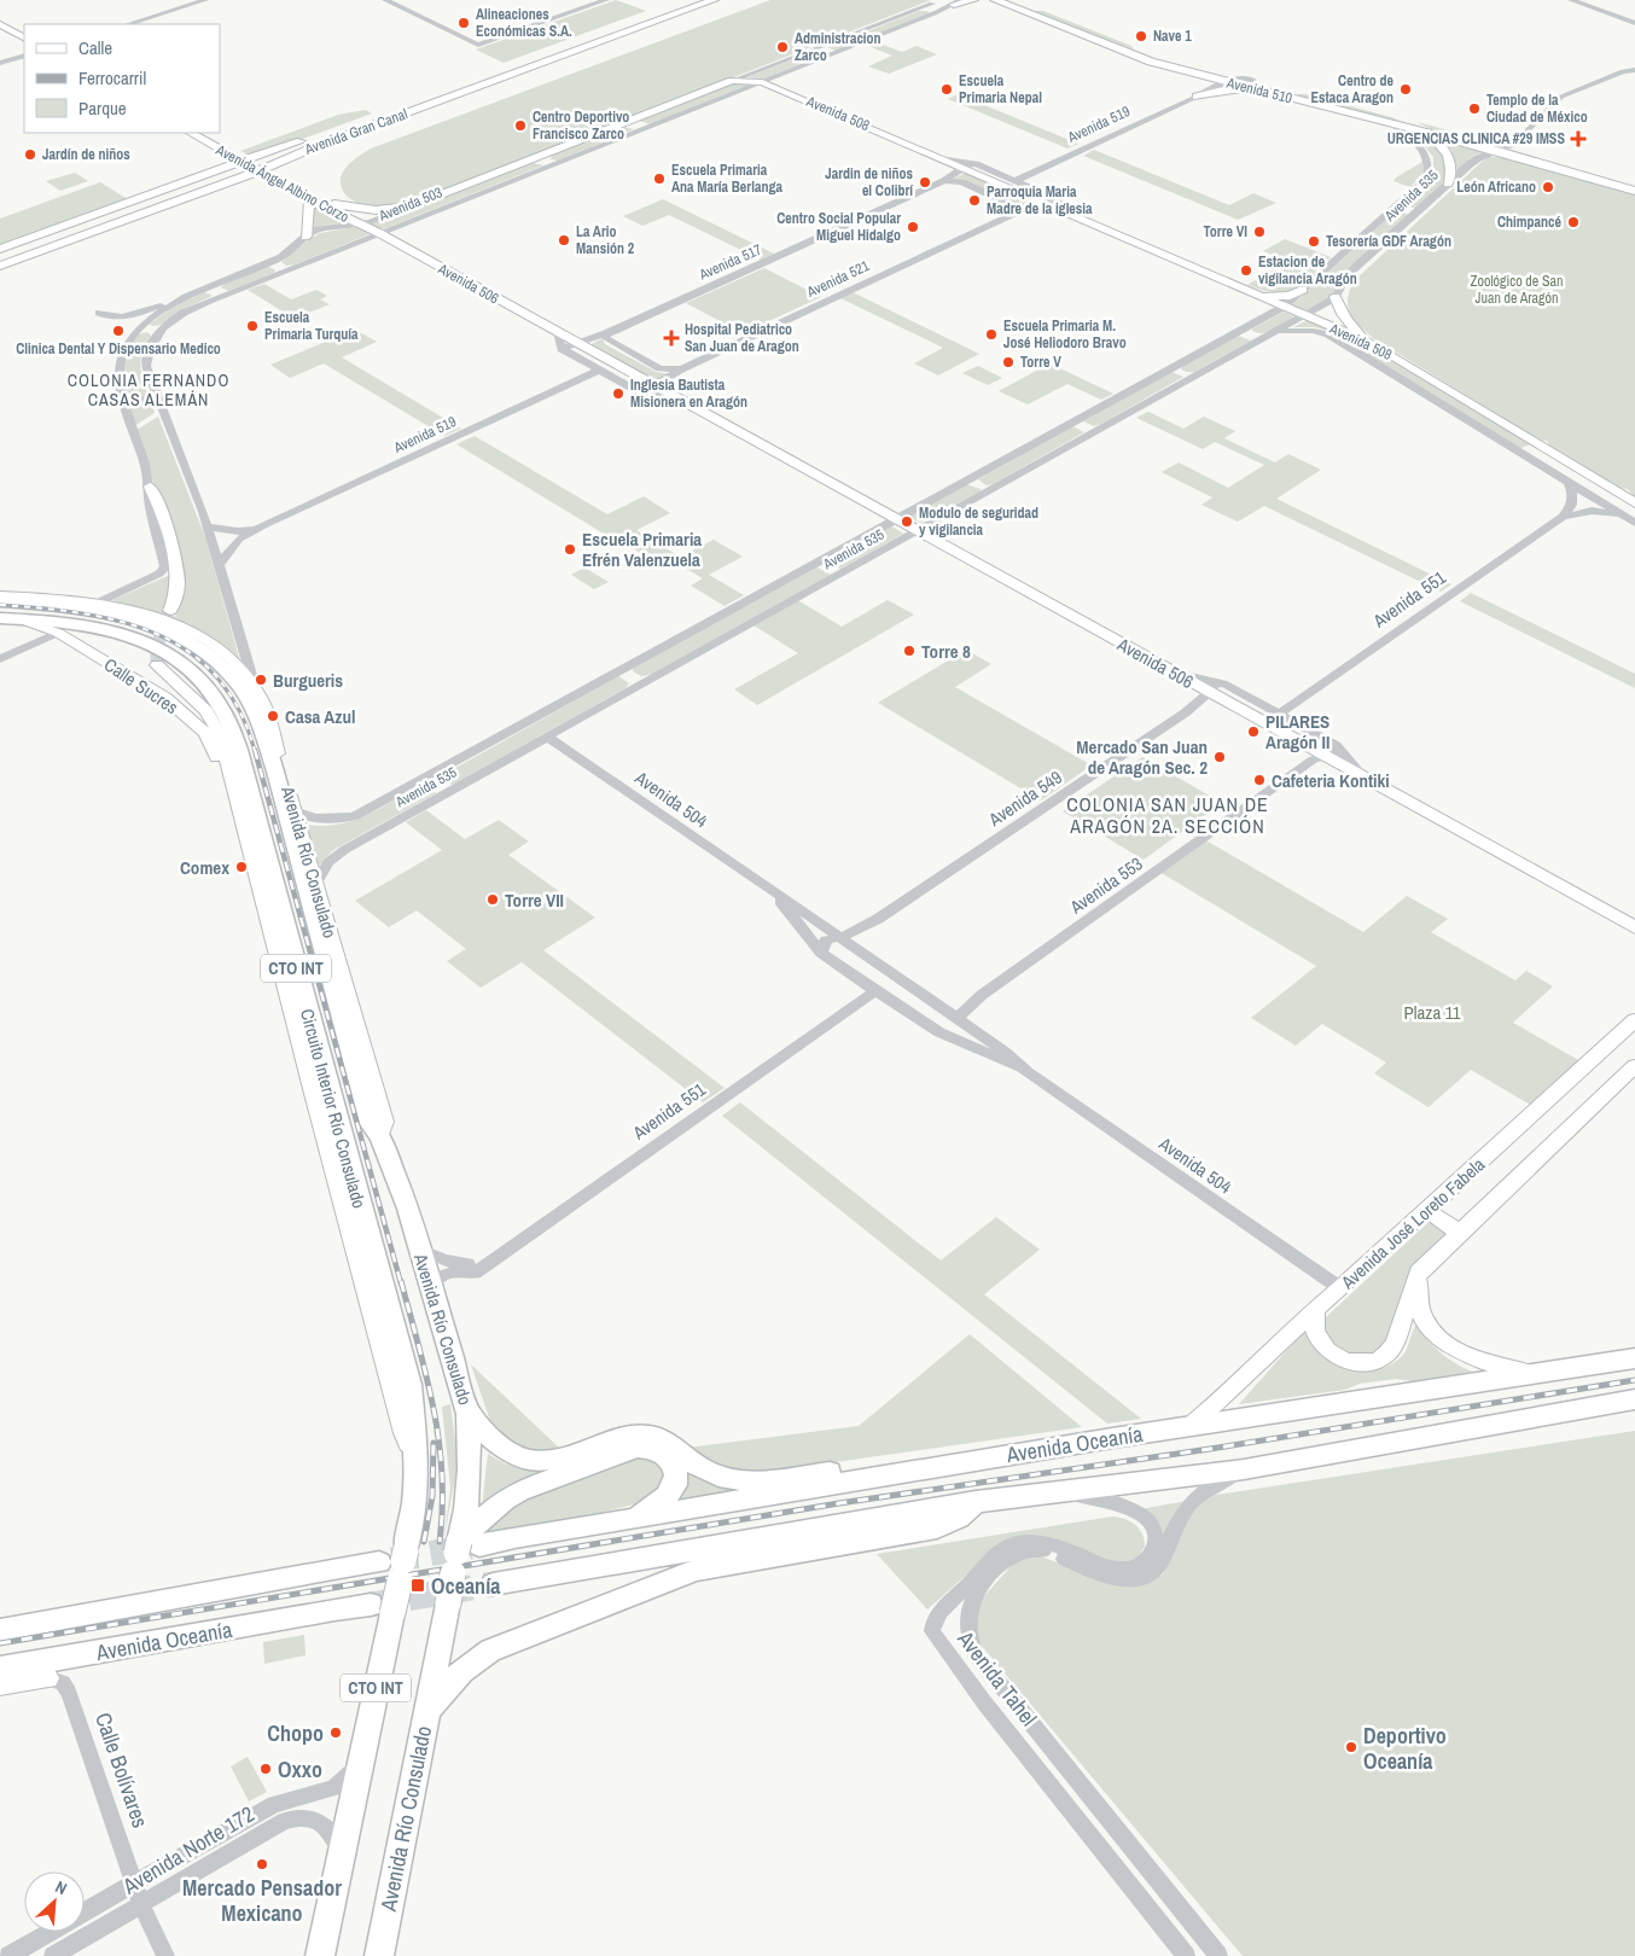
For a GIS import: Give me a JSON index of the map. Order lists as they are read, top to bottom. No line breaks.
{"streets":{"highway":["Avenida Río Consulado","CTO INT","Circuito Interior Río Consulado","Avenida Oceanía"],"main road":["Avenida 510","Avenida 508","Avenida Gran Canal","Avenida Ángel Albino Corzo","Avenida 503","Avenida 506","Calle Sucres","Avenida José Loreto Fabela"],"street":["Avenida 519","Avenida 535","Avenida 517","Avenida 521","Avenida 551","Avenida 549","Avenida 504","Avenida 553","Avenida Tahel","Calle Bolívares","Avenida Norte 172"]},"crossings":[["Avenida 510","Avenida 519"],["Avenida 510","Avenida 535"],["Avenida 508","Avenida 519"],["Avenida 508","Avenida 535"],["Avenida 508","Avenida 503"],["Avenida 508","Avenida 517"],["Avenida 508","Avenida 521"],["Avenida 508","Avenida 551"],["Avenida 519","Avenida 506"],["Avenida Gran Canal","Avenida Ángel Albino Corzo"],["Avenida Ángel Albino Corzo","Avenida 503"],["Avenida Ángel Albino Corzo","Avenida 506"],["Avenida 535","Avenida 506"],["Avenida 535","Avenida 504"],["Avenida 535","Avenida Río Consulado"],["Avenida 503","Avenida 506"],["Avenida 503","Avenida Río Consulado"],["Avenida 517","Avenida 506"],["Avenida 521","Avenida 506"],["Avenida 506","Avenida 549"],["Avenida 506","Avenida 553"],["Avenida 551","Avenida 504"],["Calle Sucres","CTO INT"],["Calle Sucres","Circuito Interior Río Consulado"],["Avenida 549","Avenida 504"],["Avenida 504","Avenida 553"],["Avenida 504","Avenida José Loreto Fabela"],["Avenida Río Consulado","Circuito Interior Río Consulado"],["Avenida Río Consulado","Avenida Oceanía"],["CTO INT","Circuito Interior Río Consulado"],["CTO INT","Avenida Oceanía"],["CTO INT","Avenida Norte 172"],["Avenida José Loreto Fabela","Avenida Oceanía"],["Calle Bolívares","Avenida Norte 172"]],"districts":["COLONIA FERNANDO CASAS ALEMÁN","COLONIA SAN JUAN DE ARAGÓN 2A. SECCIÓN"],"parks":["Zoológico de San Juan de Aragón","Plaza 11"],"places":{"other":["Alineaciones Económicas S.A.","Nave 1","Administracion Zarco","Escuela Primaria Nepal","Centro de Estaca Aragon","Templo de la Ciudad de México","Centro Deportivo Francisco Zarco","Jardín de niños","Escuela Primaria Ana María Berlanga","Jardin de niños el Colibrí","León Africano","Parroquia Maria Madre de la iglesia","Chimpancé","Centro Social Popular Miguel Hidalgo","Torre VI","La Ario Mansión 2","Tesorería GDF Aragón","Estacion de vigilancia Aragón","Escuela Primaria Turquía","Clinica Dental Y Dispensario Medico","Escuela Primaria M. José Heliodoro Bravo","Torre V","Inglesia Bautista Misionera en Aragón","Modulo de seguridad y vigilancia","Escuela Primaria Efrén Valenzuela","Torre 8","Burgueris","Casa Azul","PILARES Aragón II","Mercado San Juan de Aragón Sec. 2","Cafeteria Kontiki","Comex","Torre VII","Chopo","Deportivo Oceanía","Oxxo","Mercado Pensador Mexicano"],"health":["URGENCIAS CLINICA #29 IMSS","Hospital Pediatrico San Juan de Aragon"],"transit":["Oceanía"]},"legend":["Calle","Ferrocarril","Parque"],"north":"top right"}
